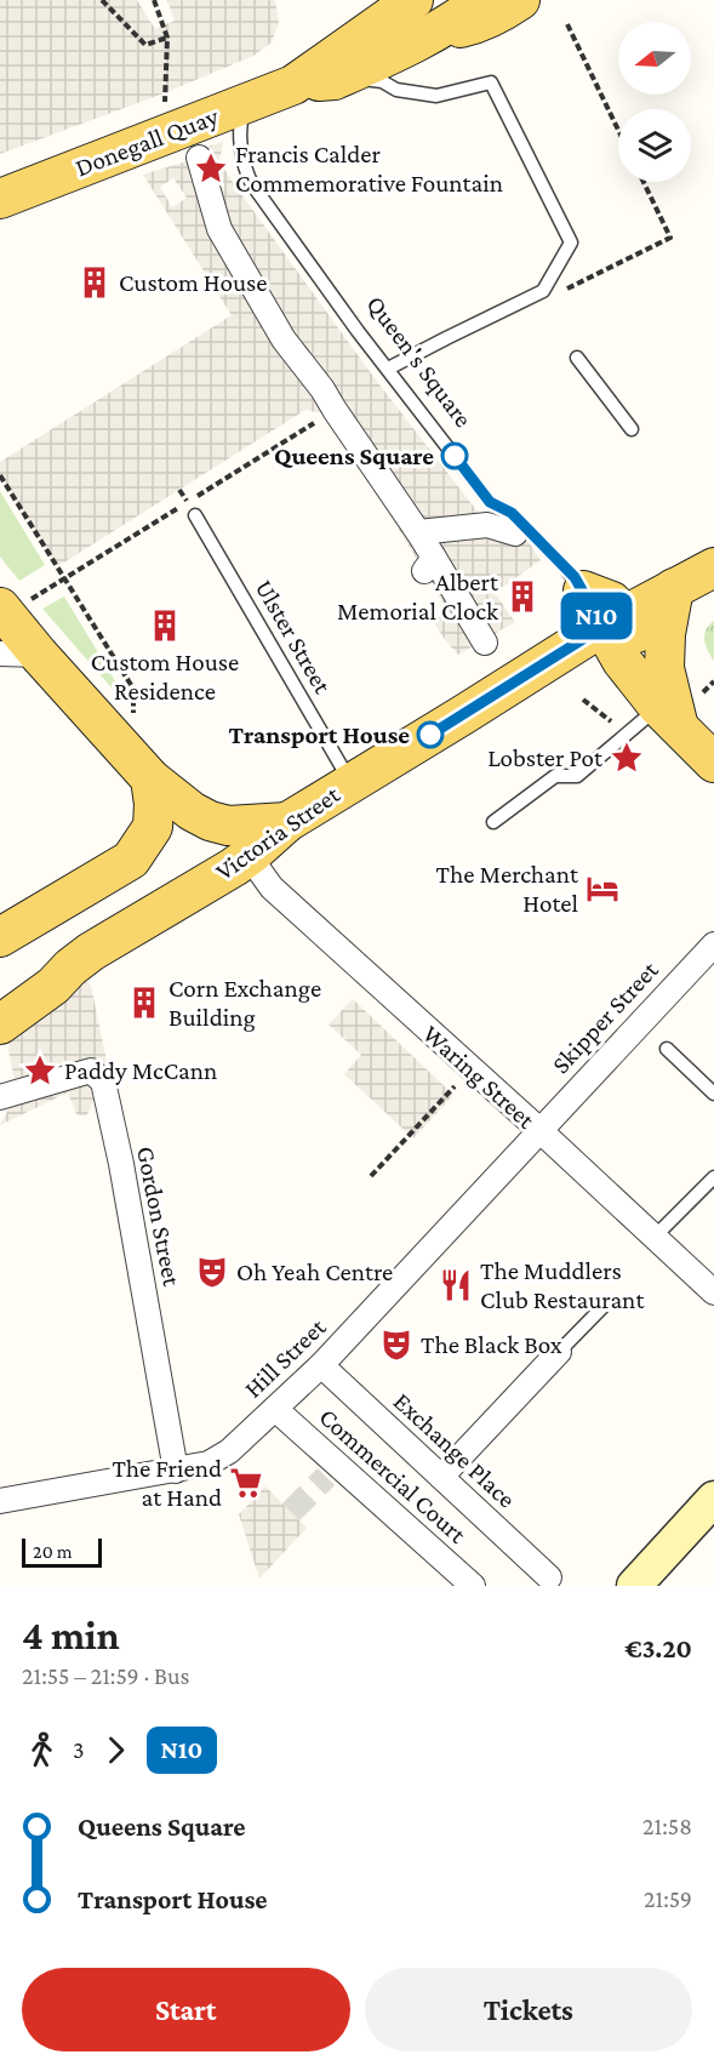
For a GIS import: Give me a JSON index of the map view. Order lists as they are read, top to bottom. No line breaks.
{"streets":{"main road":["Donegall Quay","Victoria Street"],"street":["Skipper Street","Waring Street","Gordon Street","Hill Street","Exchange Place","Commercial Court"],"lane":["Queen's Square","Ulster Street"]},"crossings":[["Donegall Quay","Queen's Square"],["Queen's Square","Victoria Street"],["Ulster Street","Victoria Street"],["Victoria Street","Waring Street"],["Skipper Street","Waring Street"],["Skipper Street","Hill Street"],["Waring Street","Hill Street"],["Gordon Street","Hill Street"],["Hill Street","Exchange Place"],["Hill Street","Commercial Court"]],"places":{"place":["Francis Calder Commemorative Fountain","Lobster Pot","Paddy McCann"],"building":["Custom House","Albert Memorial Clock","Custom House Residence","Corn Exchange Building"],"other":["Queens Square","Transport House"],"hotel":["The Merchant Hotel"],"theatre":["Oh Yeah Centre","The Black Box"],"restaurant":["The Muddlers Club Restaurant"],"supermarket":["The Friend at Hand"]},"lines":["bus line N10"],"scale_bar":"20 m","north":"left","page":{"on_map":"N10","scale":"20 m","heading":["4 min","21:55 – 21:59 · Bus","€3.20"],"legs":["3","N10"],"list":[{"name":"Queens Square","value":"21:58"},{"name":"Transport House","value":"21:59"}],"buttons":["Start","Tickets"]}}
